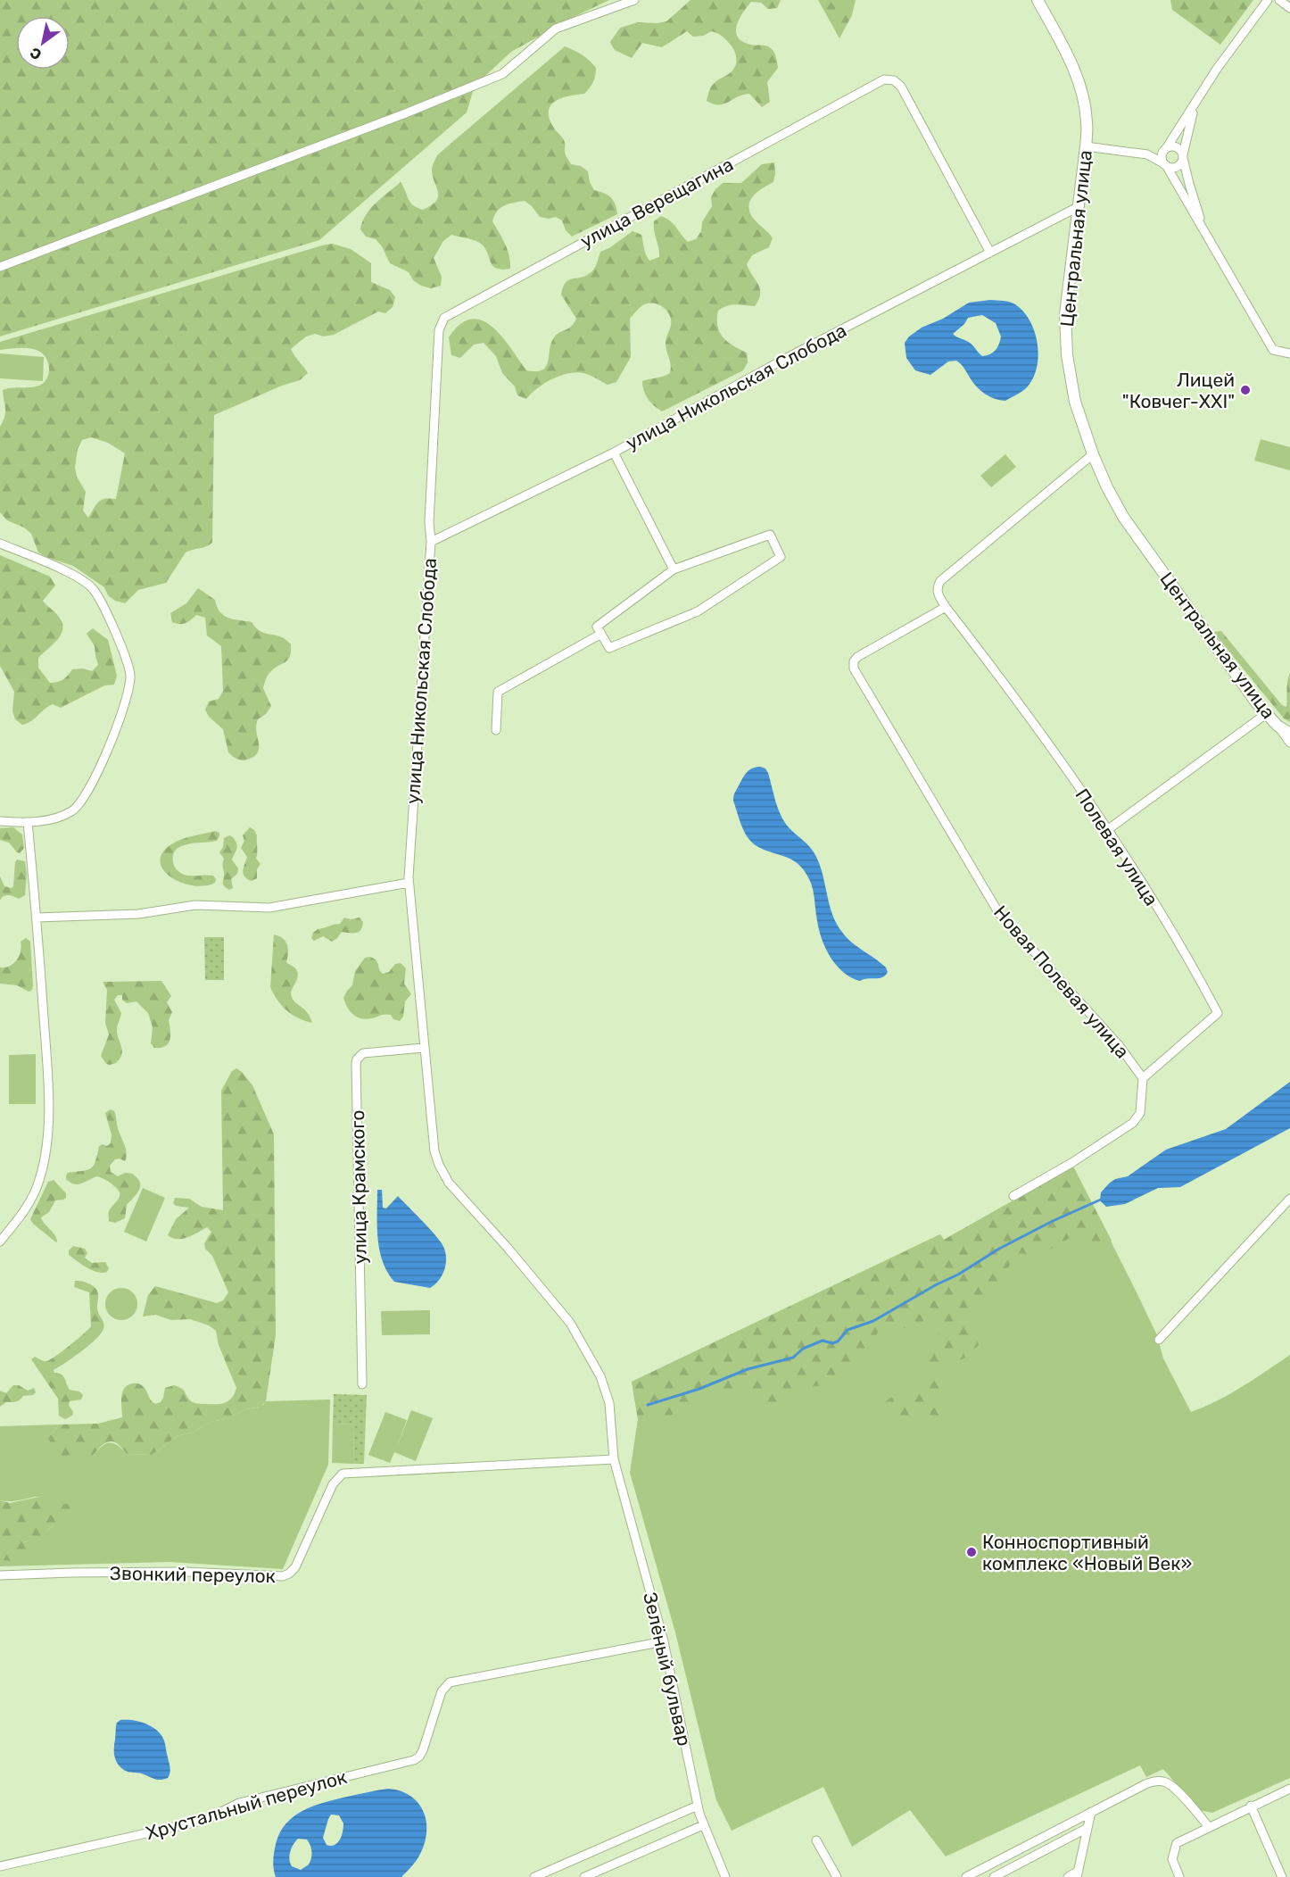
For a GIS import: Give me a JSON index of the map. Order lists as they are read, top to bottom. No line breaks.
{"streets":{"street":["улица Верещагина","Центральная улица","улица Никольская Слобода","Полевая улица","Новая Полевая улица","улица Крамского","Звонкий переулок","Зелёный бульвар","Хрустальный переулок"]},"crossings":[["улица Верещагина","улица Никольская Слобода"],["Центральная улица","улица Никольская Слобода"],["улица Никольская Слобода","улица Крамского"],["улица Никольская Слобода","Звонкий переулок"],["улица Никольская Слобода","Зелёный бульвар"],["Полевая улица","Новая Полевая улица"],["Звонкий переулок","Зелёный бульвар"],["Зелёный бульвар","Хрустальный переулок"]],"places":["Лицей \"Ковчег-XXI\"","Конноспортивный комплекс «Новый Век»"],"north":"bottom left"}
